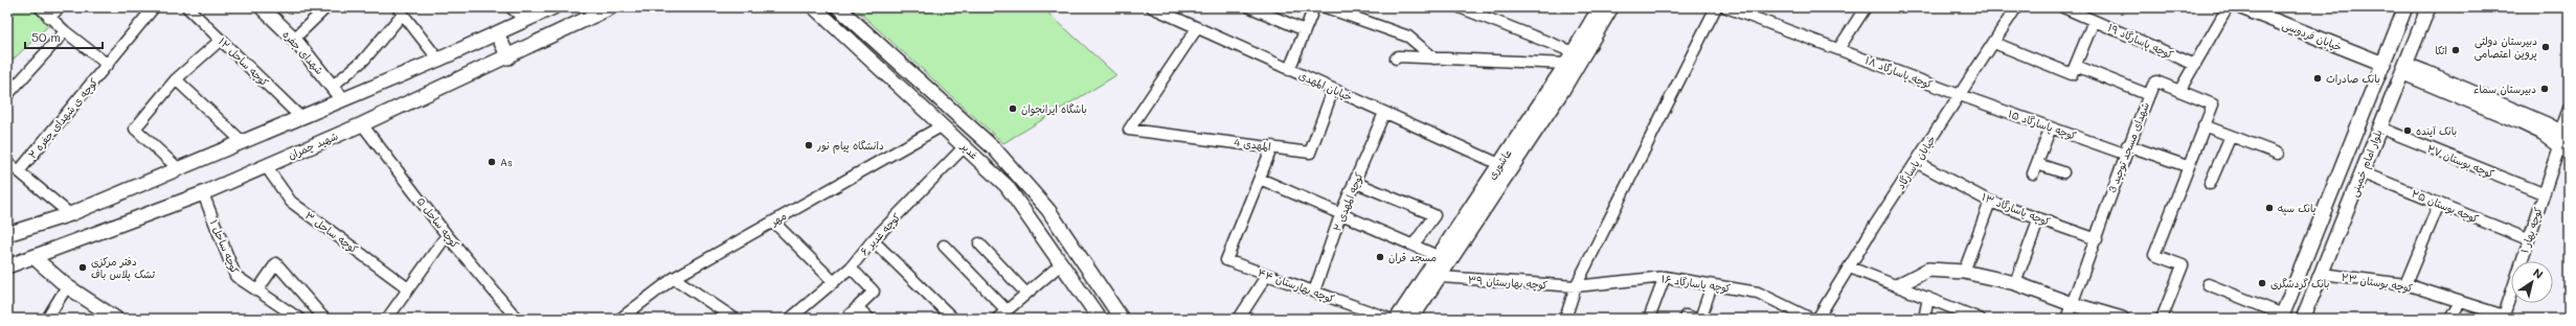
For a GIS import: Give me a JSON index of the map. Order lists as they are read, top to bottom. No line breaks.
{"streets":{"street":["خیابان فردوسی","کوچه پاسارگاد ۱۹","شهدای جفره","کوچه ساحل ۱۲","کوچه پاسارگاد ۱۸","خیابان المهدی","کوچه ی شهدای جفره ۲","کوچه پاسارگاد ۱۵","المهدی 4","شهید چمران","شهدای مسجد توحید 3","غدیر","کوچه بوستان ۲۷","خیابان پاسارگاد","بلوار امام خمینی","عاشوری","کوچه المهدی ۲","کوچه بوستان ۲۵","کوچه پاسارگاد ۱۳","مهر","کوچه ساحل ۵","کوچه بهار ۱","کوچه ساحل ۳","کوچه غدیر ۶","کوچه ساحل ۱","کوچه بهارستان ۳۹","کوچه بوستان ۲۳","کوچه پاسارگاد ۱۶","کوچه بهارستان ۴۴"]},"crossings":[["خیابان فردوسی","بلوار امام خمینی"],["کوچه پاسارگاد ۱۸","کوچه پاسارگاد ۱۵"],["کوچه پاسارگاد ۱۸","خیابان پاسارگاد"],["خیابان المهدی","المهدی 4"],["خیابان المهدی","عاشوری"],["خیابان المهدی","کوچه المهدی ۲"],["کوچه پاسارگاد ۱۵","شهدای مسجد توحید 3"],["کوچه پاسارگاد ۱۵","خیابان پاسارگاد"],["شهید چمران","کوچه ساحل ۵"],["شهید چمران","کوچه ساحل ۳"],["شهید چمران","کوچه ساحل ۱"],["شهدای مسجد توحید 3","کوچه پاسارگاد ۱۳"],["غدیر","مهر"],["غدیر","کوچه غدیر ۶"],["کوچه بوستان ۲۷","بلوار امام خمینی"],["کوچه بوستان ۲۷","کوچه بهار ۱"],["خیابان پاسارگاد","کوچه پاسارگاد ۱۳"],["بلوار امام خمینی","کوچه بوستان ۲۵"],["بلوار امام خمینی","کوچه بوستان ۲۳"],["عاشوری","کوچه بهارستان ۳۹"],["کوچه المهدی ۲","کوچه بهارستان ۴۴"],["کوچه بوستان ۲۵","کوچه بهار ۱"],["کوچه بهار ۱","کوچه بوستان ۲۳"],["کوچه بهارستان ۳۹","کوچه پاسارگاد ۱۶"]],"places":["دبیرستان دولتی پروین اعتصامی","اتکا","بانک صادرات","دبیرستان سماء","باشگاه ایرانجوان","بانک آینده","دانشگاه پیام نور","As","بانک سپه","مسجد قران","دفتر مرکزی تشک پلاس باف","بانک گردشگری"],"scale_bar":"50 m","north":"top right"}
